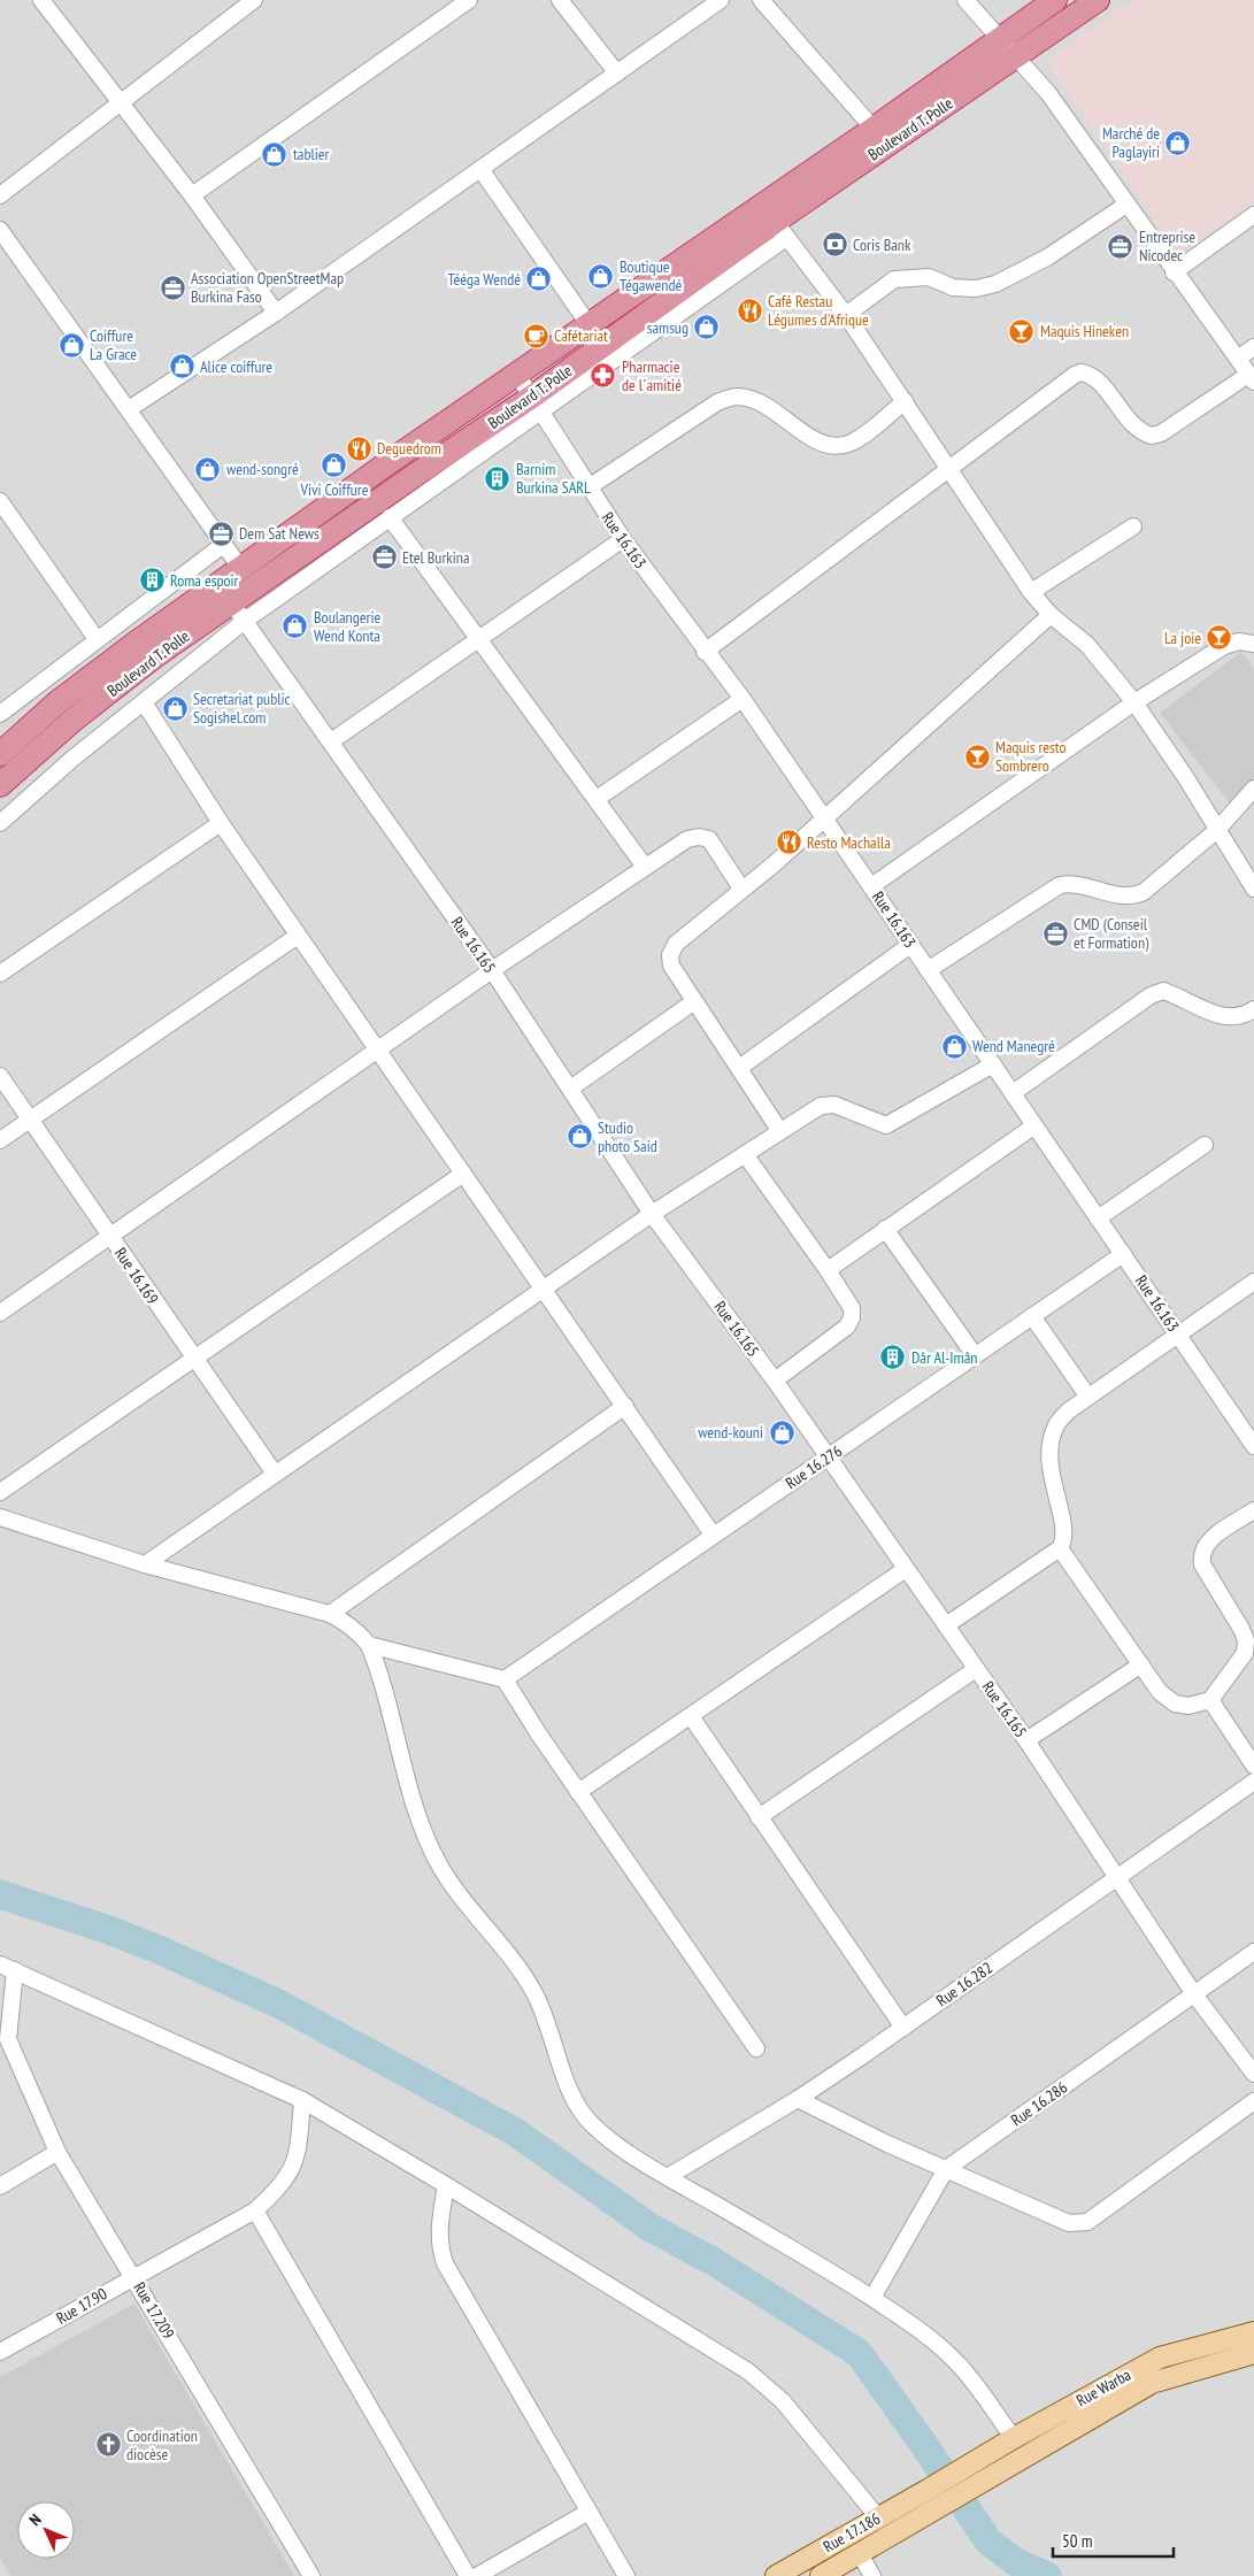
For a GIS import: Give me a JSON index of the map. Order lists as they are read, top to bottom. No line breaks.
{"streets":{"highway":["Boulevard T. Polle"],"main road":["Rue Warba","Rue 17.186"],"street":["Rue 16.163","Rue 16.165","Rue 16.169","Rue 16.276","Rue 16.282","Rue 16.286","Rue 17.90","Rue 17.209"]},"crossings":[["Boulevard T. Polle","Rue 16.163"],["Boulevard T. Polle","Rue 16.165"],["Rue 16.163","Rue 16.276"],["Rue 16.165","Rue 16.276"],["Rue 16.165","Rue 16.282"],["Rue 16.165","Rue 16.286"],["Rue 17.90","Rue 17.209"],["Rue Warba","Rue 17.186"]],"places":{"shop":["Marché de Paglayiri","tablier","Boutique Tégawendé","Tééga Wendé","samsug","Coiffure La Grace","Alice coiffure","Vivi Coiffure","wend-songré","Boulangerie Wend Konta","Secretariat public Sogishel.com","Wend Manegré","Studio photo Said","wend-kouni"],"bank":["Coris Bank"],"office":["Entreprise Nicodec","Association OpenStreetMap Burkina Faso","Dem Sat News","Etel Burkina","CMD (Conseil et Formation)"],"restaurant":["Café Restau Légumes d'Afrique","Deguedrom","Resto Machalla"],"bar":["Maquis Hineken","La joie","Maquis resto Sombrero"],"cafe":["Cafétariat"],"pharmacy":["Pharmacie de l´amitié"],"building":["Barnim Burkina SARL","Roma espoir","Dâr Al-Imân"],"church":["Coordination diocèse"]},"scale_bar":"50 m","north":"top left"}
